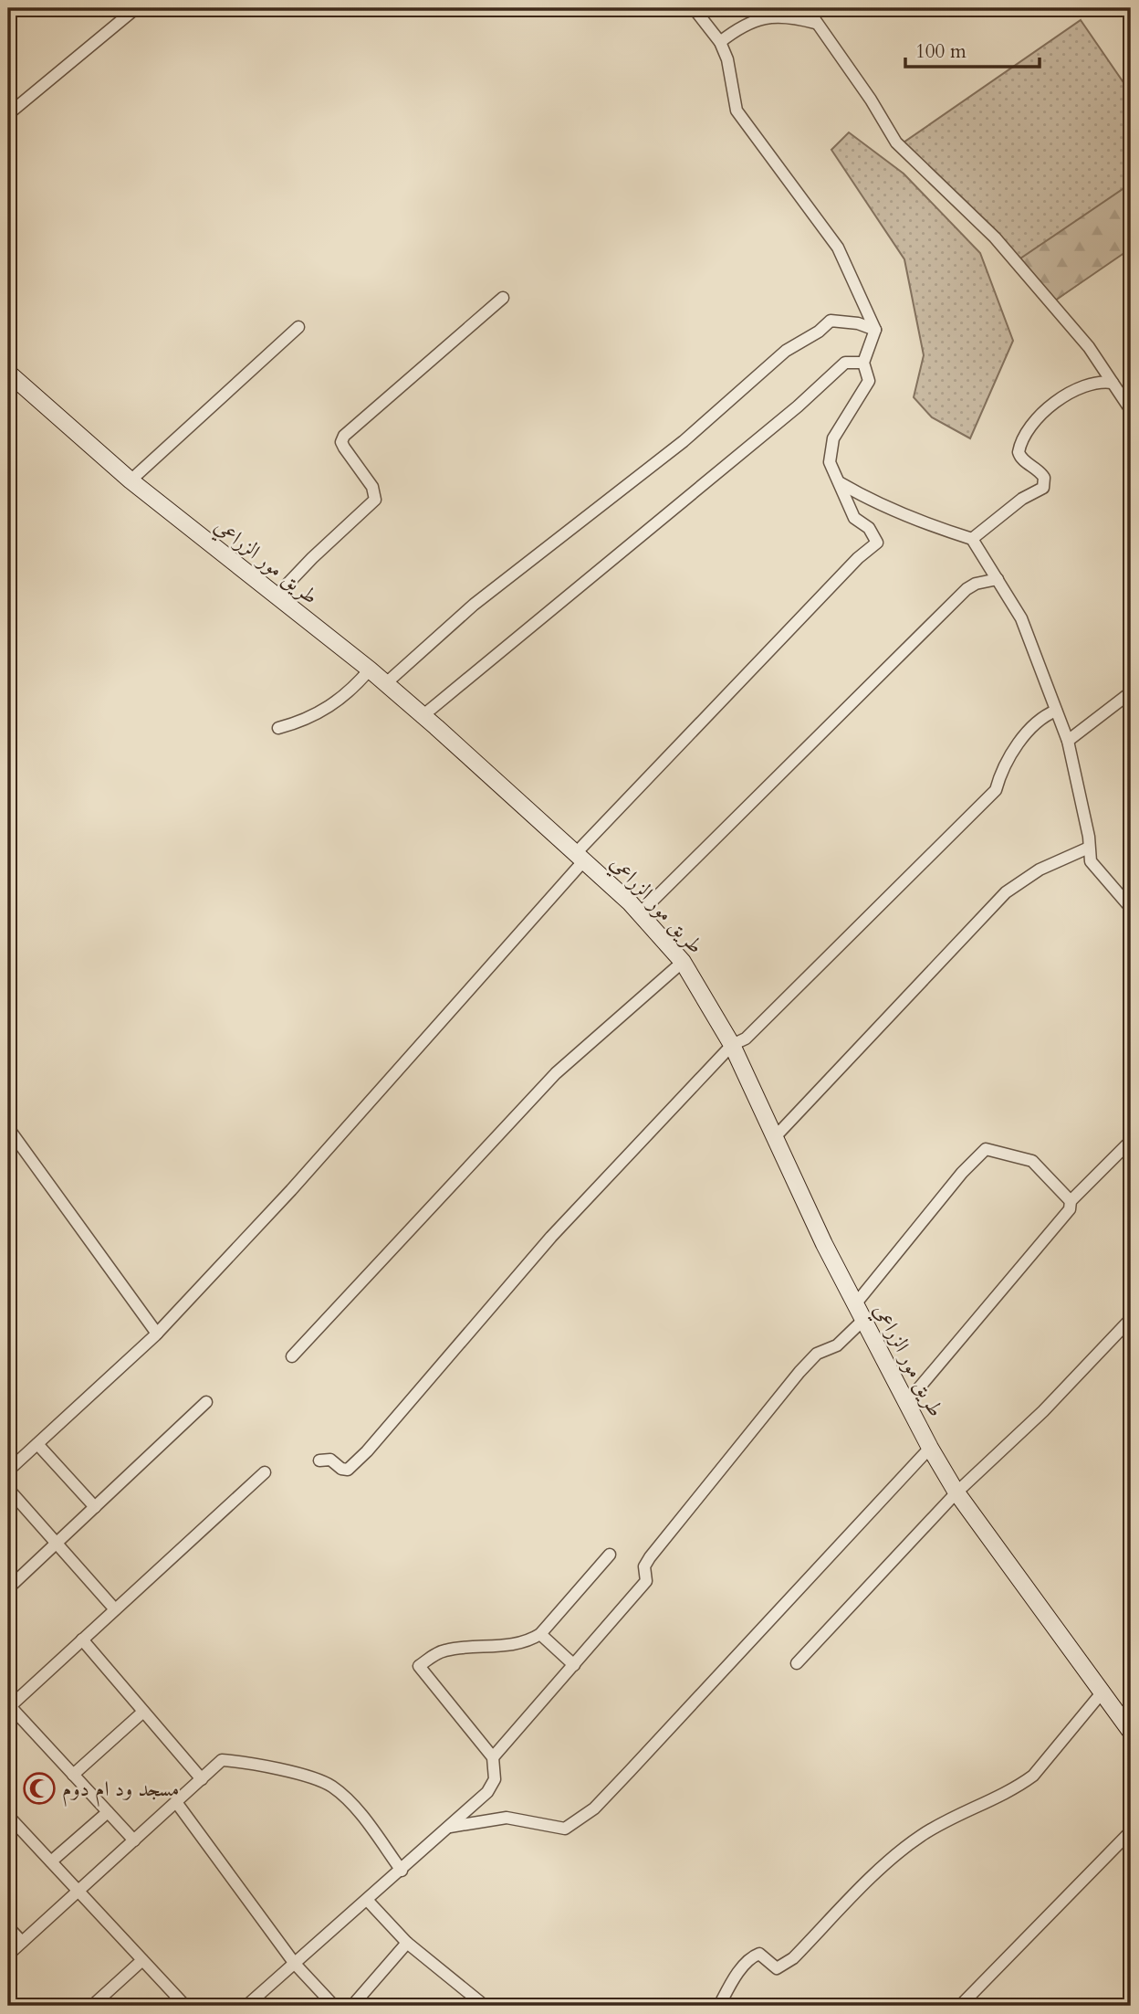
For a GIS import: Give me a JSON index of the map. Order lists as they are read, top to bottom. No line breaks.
{"streets":{"street":["طريق مور الزراعي"]},"places":{"mosque":["مسجد ود ام دوم"]},"scale_bar":"100 m"}
